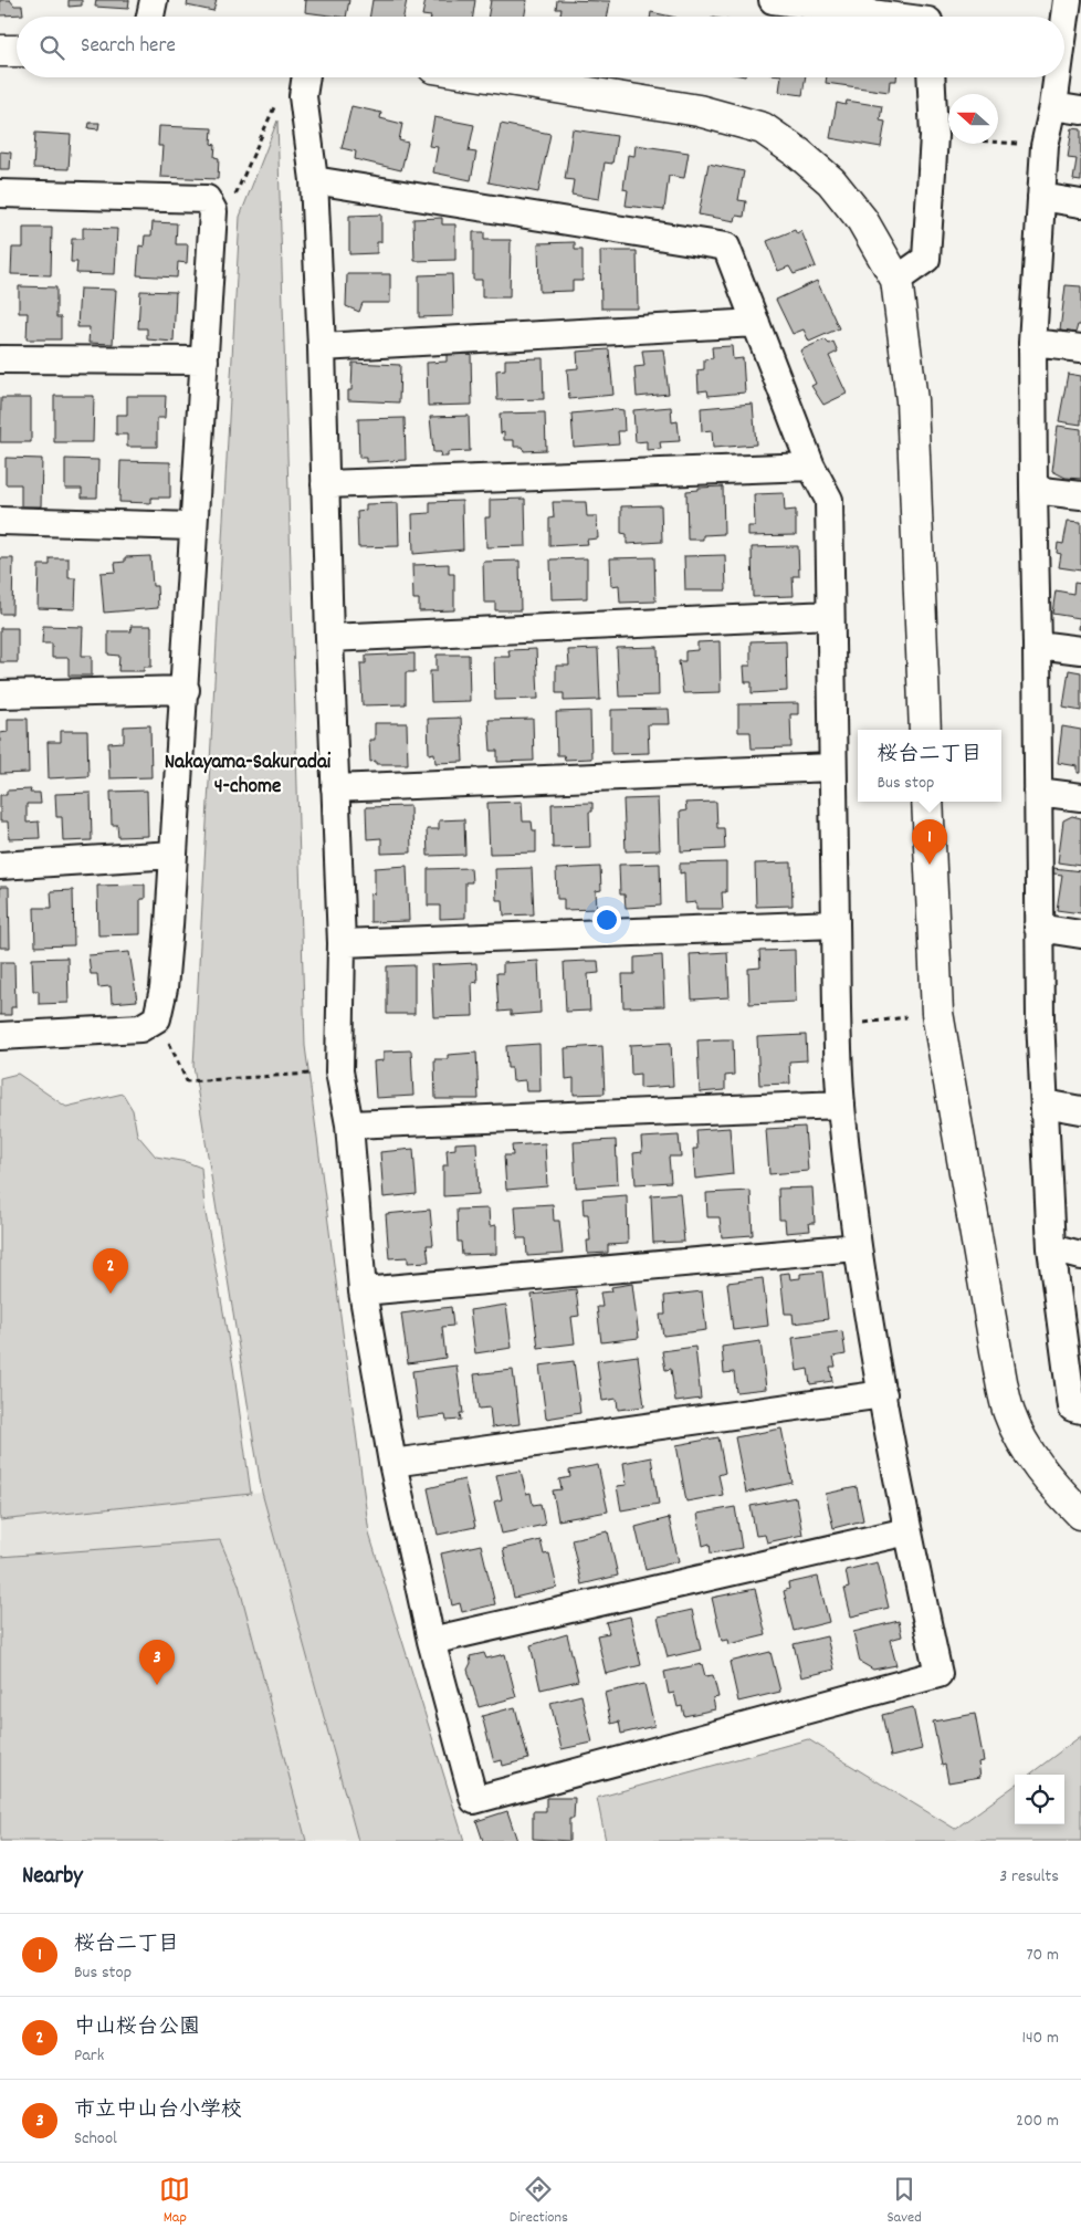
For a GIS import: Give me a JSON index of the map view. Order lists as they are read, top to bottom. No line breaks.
{"districts":["Nakayama-Sakuradai 4-chome"],"north":"left","page":{"search":"Search here","popup":["桜台二丁目","Bus stop"],"pins":["1","2","3"],"heading":["Nearby","3 results"],"list":[{"mark":"1","name":"桜台二丁目","note":"Bus stop","value":"70 m"},{"mark":"2","name":"中山桜台公園","note":"Park","value":"140 m"},{"mark":"3","name":"市立中山台小学校","note":"School","value":"200 m"}],"nav":["Map","Directions","Saved"]}}
